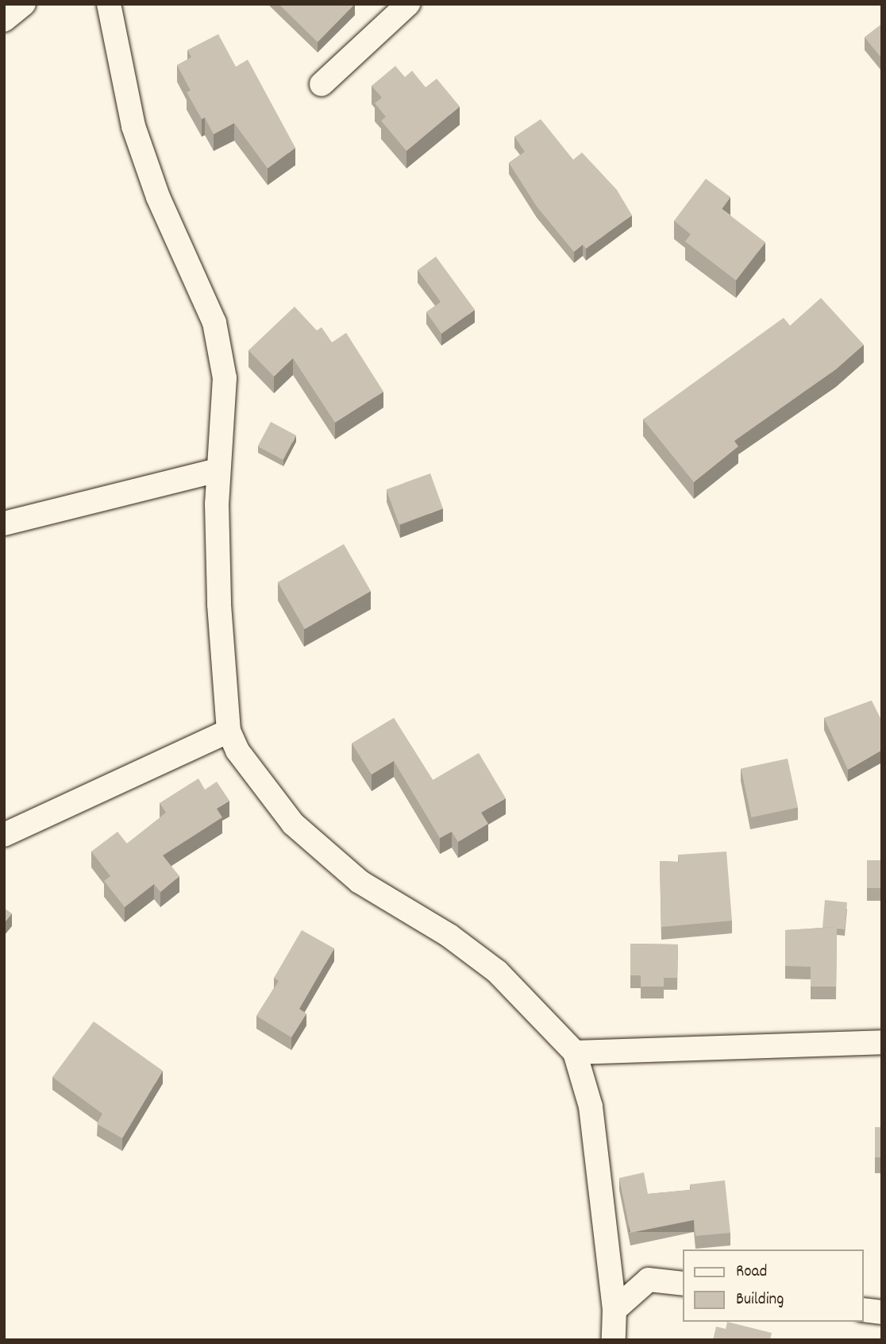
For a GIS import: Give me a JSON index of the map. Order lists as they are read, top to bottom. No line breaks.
{"legend":["Road","Building"]}
